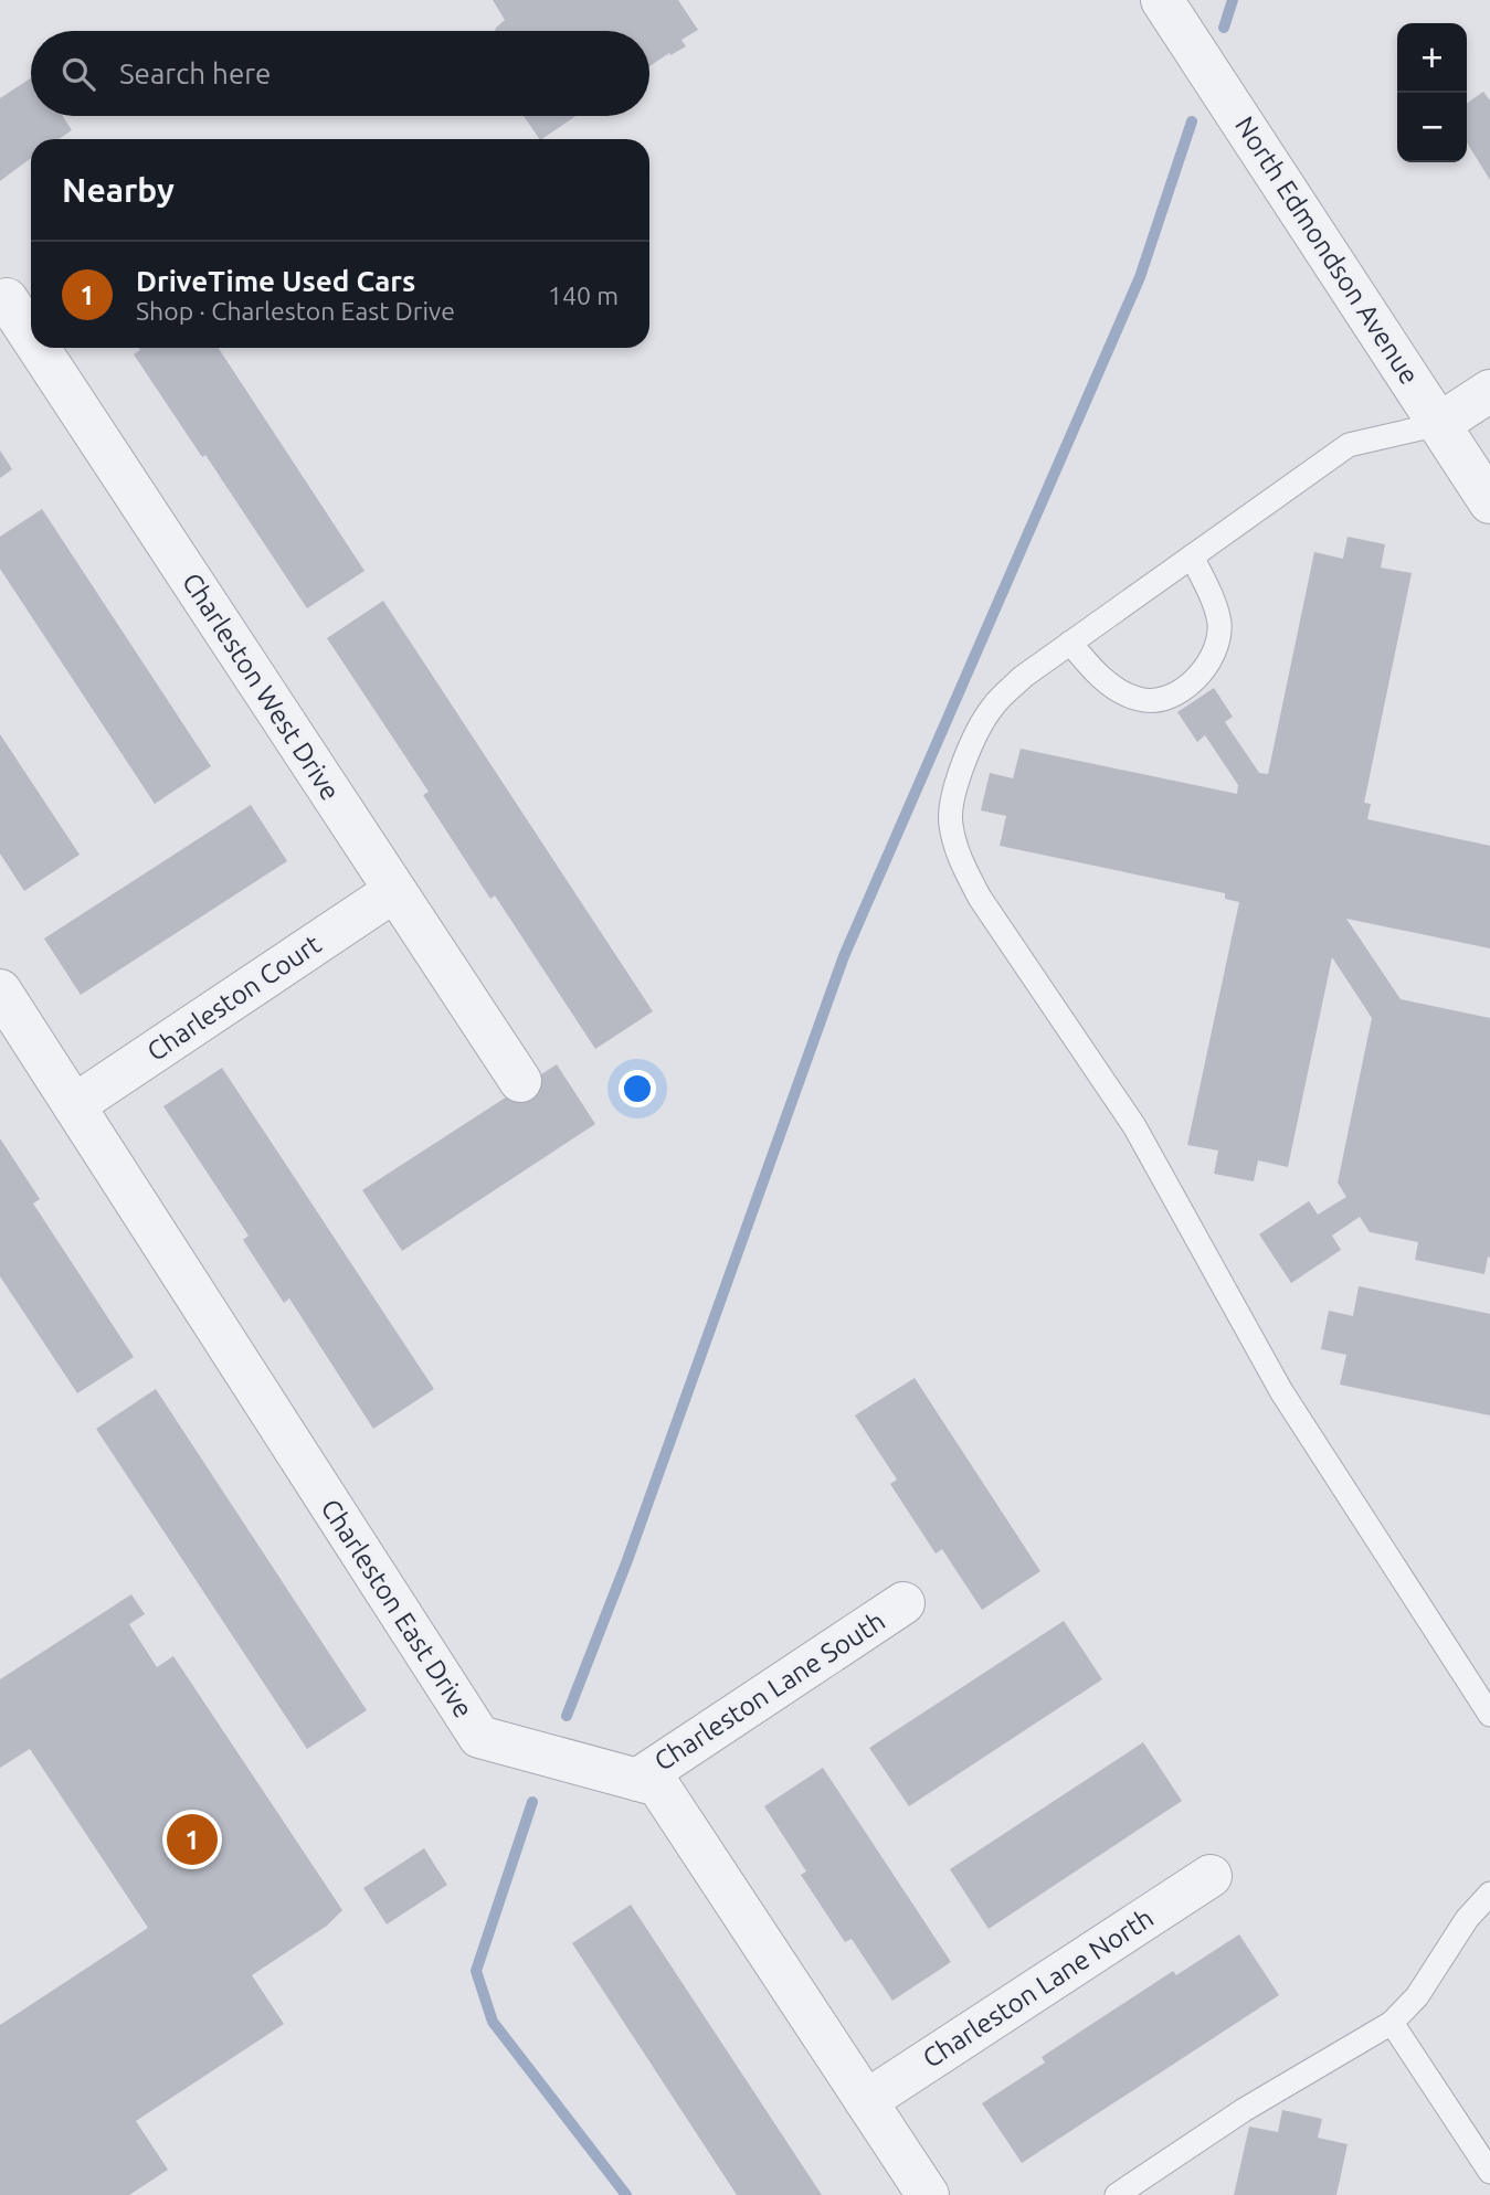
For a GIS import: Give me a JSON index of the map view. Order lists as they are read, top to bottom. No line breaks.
{"streets":{"street":["North Edmondson Avenue","Charleston West Drive","Charleston Court","Charleston East Drive","Charleston Lane South","Charleston Lane North"]},"crossings":[["Charleston West Drive","Charleston Court"],["Charleston Court","Charleston East Drive"],["Charleston East Drive","Charleston Lane South"],["Charleston East Drive","Charleston Lane North"]],"page":{"map_buttons":["+","−"],"search":"Search here","heading":"Nearby","list":[{"mark":"1","name":"DriveTime Used Cars","note":"Shop · Charleston East Drive","value":"140 m"}],"pins":"1"}}
